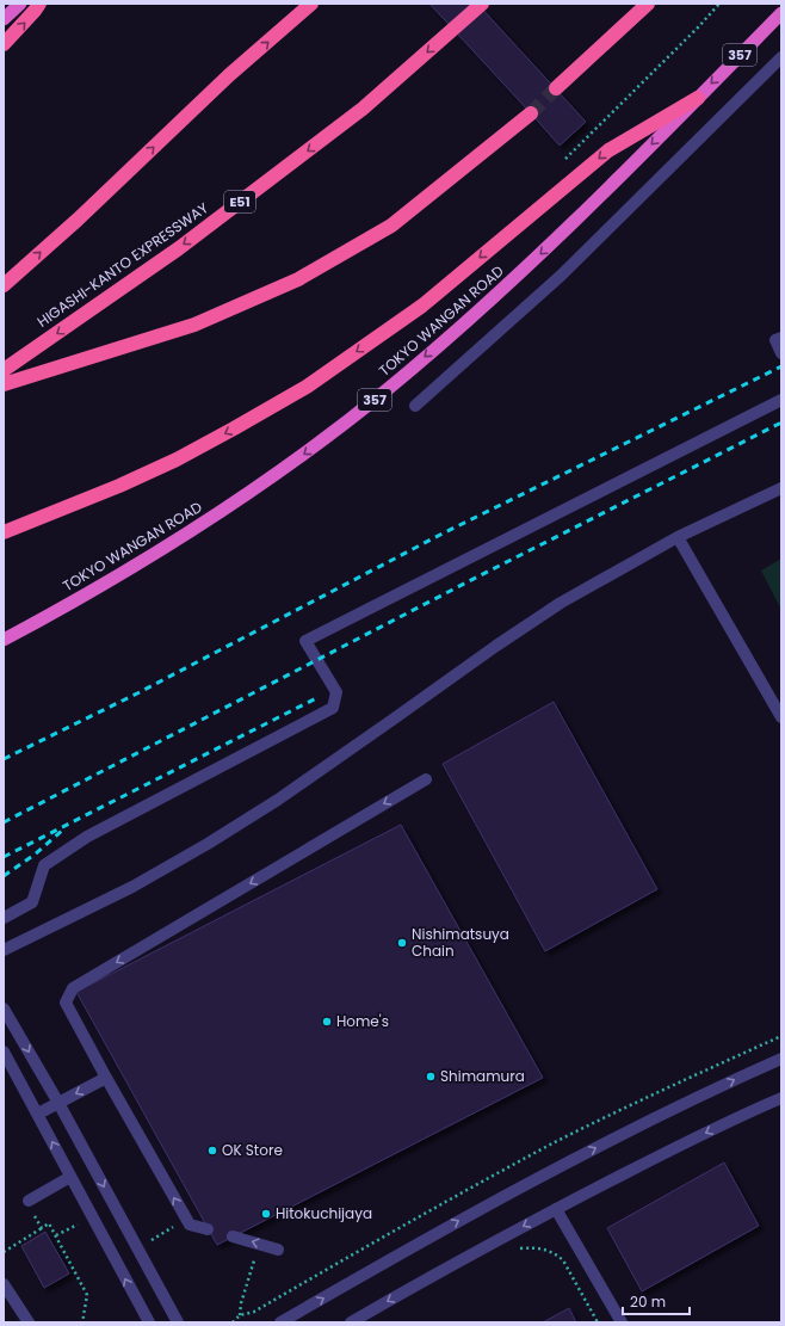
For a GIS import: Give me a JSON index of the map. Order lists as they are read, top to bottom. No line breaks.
{"streets":{"highway":["357","E51","HIGASHI-KANTO EXPRESSWAY","TOKYO WANGAN ROAD"]},"places":["Nishimatsuya Chain","Home's","Shimamura","OK Store","Hitokuchijaya"],"scale_bar":"20 m"}
